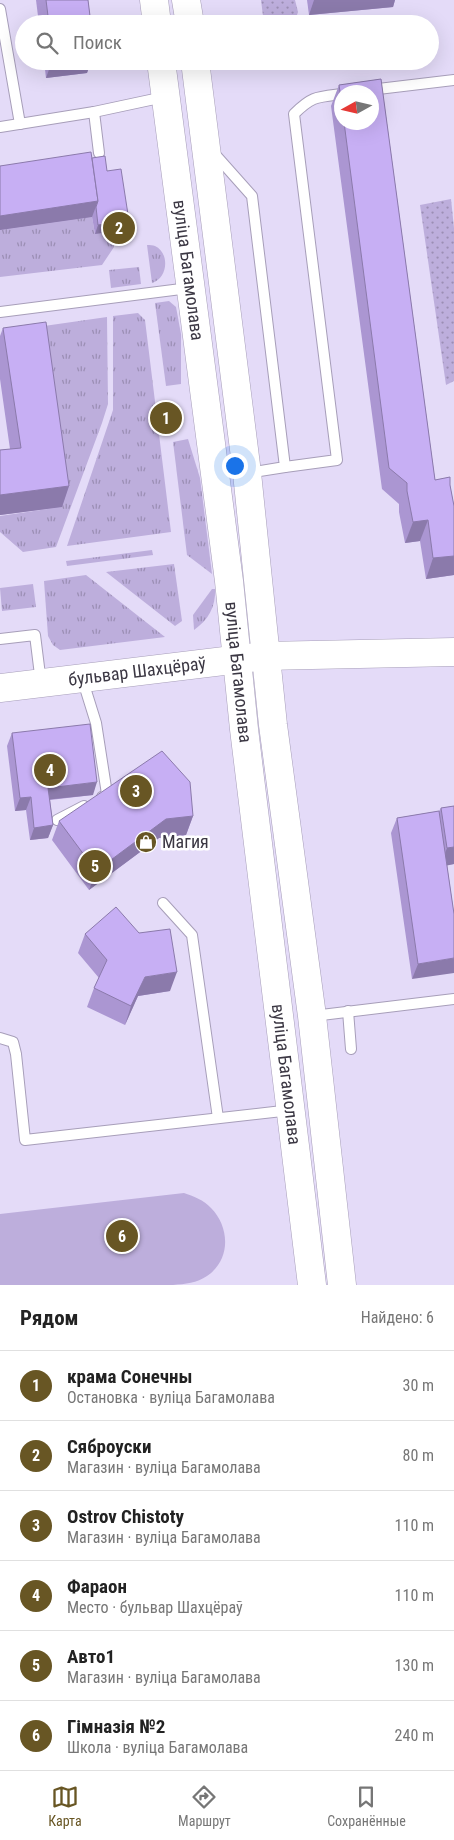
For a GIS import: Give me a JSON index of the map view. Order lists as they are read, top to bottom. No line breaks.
{"streets":{"main road":["вуліца Багамолава","бульвар Шахцёраў"]},"crossings":[["вуліца Багамолава","бульвар Шахцёраў"]],"places":{"shop":["Магия"]},"north":"left","page":{"search":"Поиск","pins":["2","1","4","3","5","6"],"heading":["Рядом","Найдено: 6"],"list":[{"mark":"1","name":"крама Сонечны","note":"Остановка · вуліца Багамолава","value":"30 m"},{"mark":"2","name":"Сяброуски","note":"Магазин · вуліца Багамолава","value":"80 m"},{"mark":"3","name":"Ostrov Chistoty","note":"Магазин · вуліца Багамолава","value":"110 m"},{"mark":"4","name":"Фараон","note":"Место · бульвар Шахцёраў","value":"110 m"},{"mark":"5","name":"Авто1","note":"Магазин · вуліца Багамолава","value":"130 m"},{"mark":"6","name":"Гімназія №2","note":"Школа · вуліца Багамолава","value":"240 m"}],"nav":["Карта","Маршрут","Сохранённые"]}}
